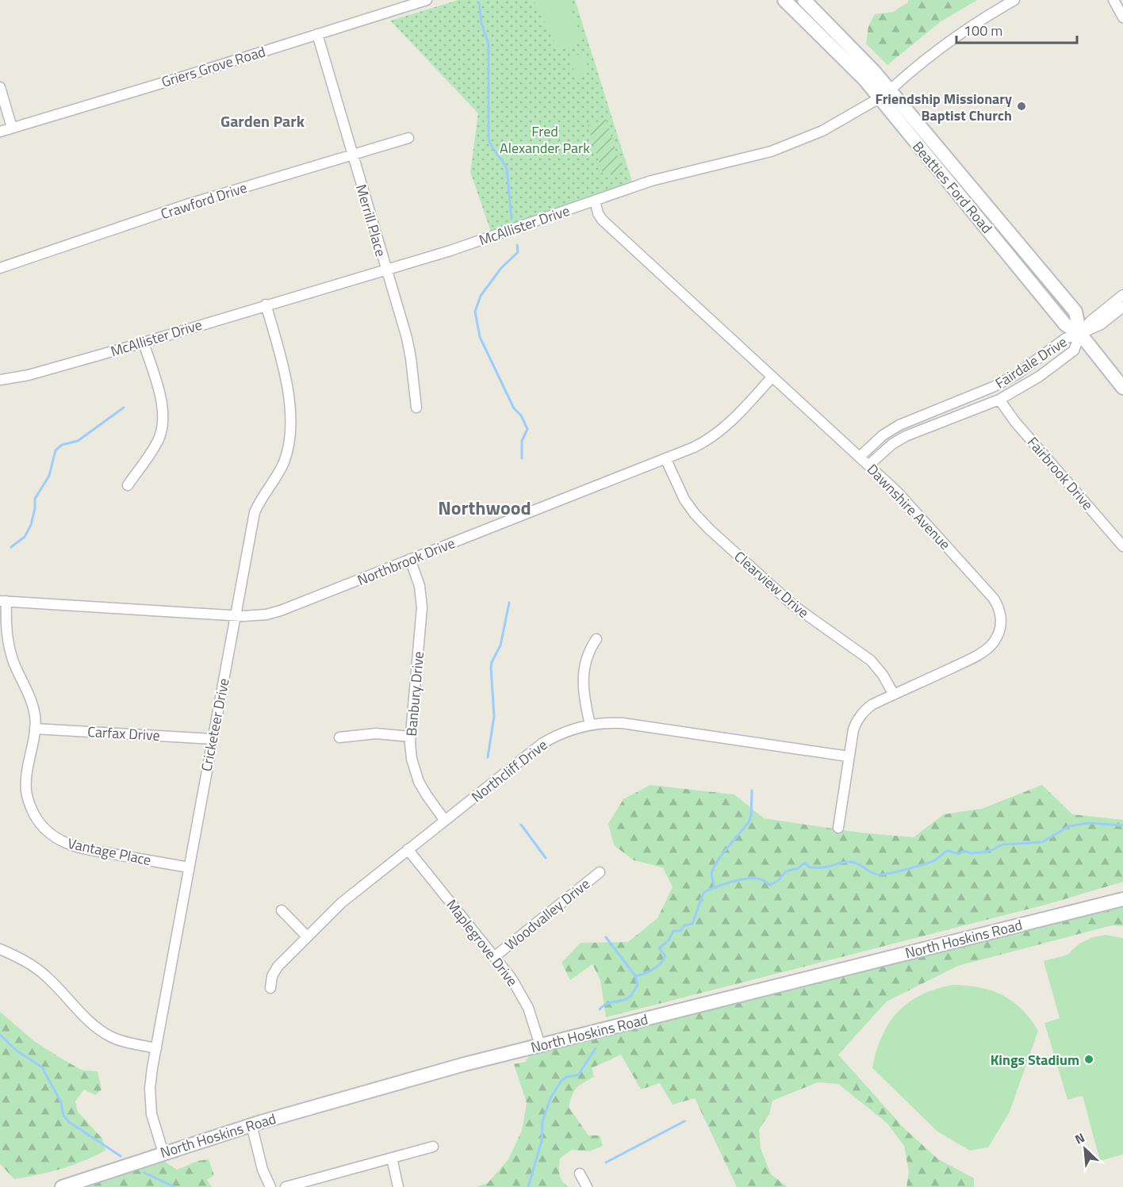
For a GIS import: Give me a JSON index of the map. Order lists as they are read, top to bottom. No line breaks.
{"streets":{"street":["Griers Grove Road","Beatties Ford Road","Crawford Drive","Merrill Place","McAllister Drive","Fairdale Drive","Fairbrook Drive","Dawnshire Avenue","Northbrook Drive","Clearview Drive","Banbury Drive","Cricketeer Drive","Carfax Drive","Northcliff Drive","Vantage Place","Woodvalley Drive","North Hoskins Road","Maplegrove Drive"]},"crossings":[["Griers Grove Road","Merrill Place"],["Beatties Ford Road","McAllister Drive"],["Beatties Ford Road","Fairdale Drive"],["Crawford Drive","Merrill Place"],["Merrill Place","McAllister Drive"],["McAllister Drive","Dawnshire Avenue"],["McAllister Drive","Cricketeer Drive"],["Fairdale Drive","Fairbrook Drive"],["Fairdale Drive","Dawnshire Avenue"],["Dawnshire Avenue","Northbrook Drive"],["Dawnshire Avenue","Clearview Drive"],["Dawnshire Avenue","Northcliff Drive"],["Northbrook Drive","Clearview Drive"],["Northbrook Drive","Banbury Drive"],["Northbrook Drive","Cricketeer Drive"],["Northbrook Drive","Vantage Place"],["Banbury Drive","Northcliff Drive"],["Cricketeer Drive","Carfax Drive"],["Cricketeer Drive","Vantage Place"],["Cricketeer Drive","North Hoskins Road"],["Carfax Drive","Vantage Place"],["Northcliff Drive","Maplegrove Drive"],["Woodvalley Drive","Maplegrove Drive"],["North Hoskins Road","Maplegrove Drive"]],"districts":["Garden Park","Northwood"],"parks":["Fred Alexander Park"],"places":["Friendship Missionary Baptist Church","Kings Stadium"],"scale_bar":"100 m","north":"top left"}
